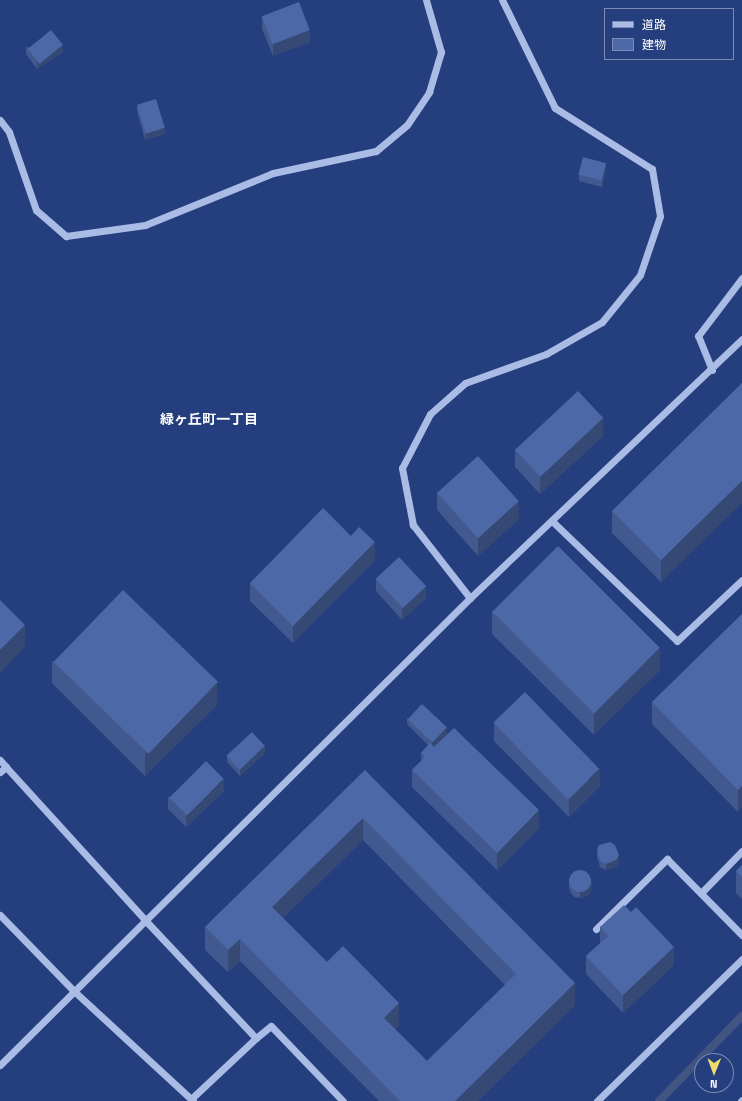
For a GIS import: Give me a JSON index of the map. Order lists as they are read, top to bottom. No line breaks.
{"districts":["緑ヶ丘町一丁目"],"legend":["道路","建物"],"north":"bottom"}
